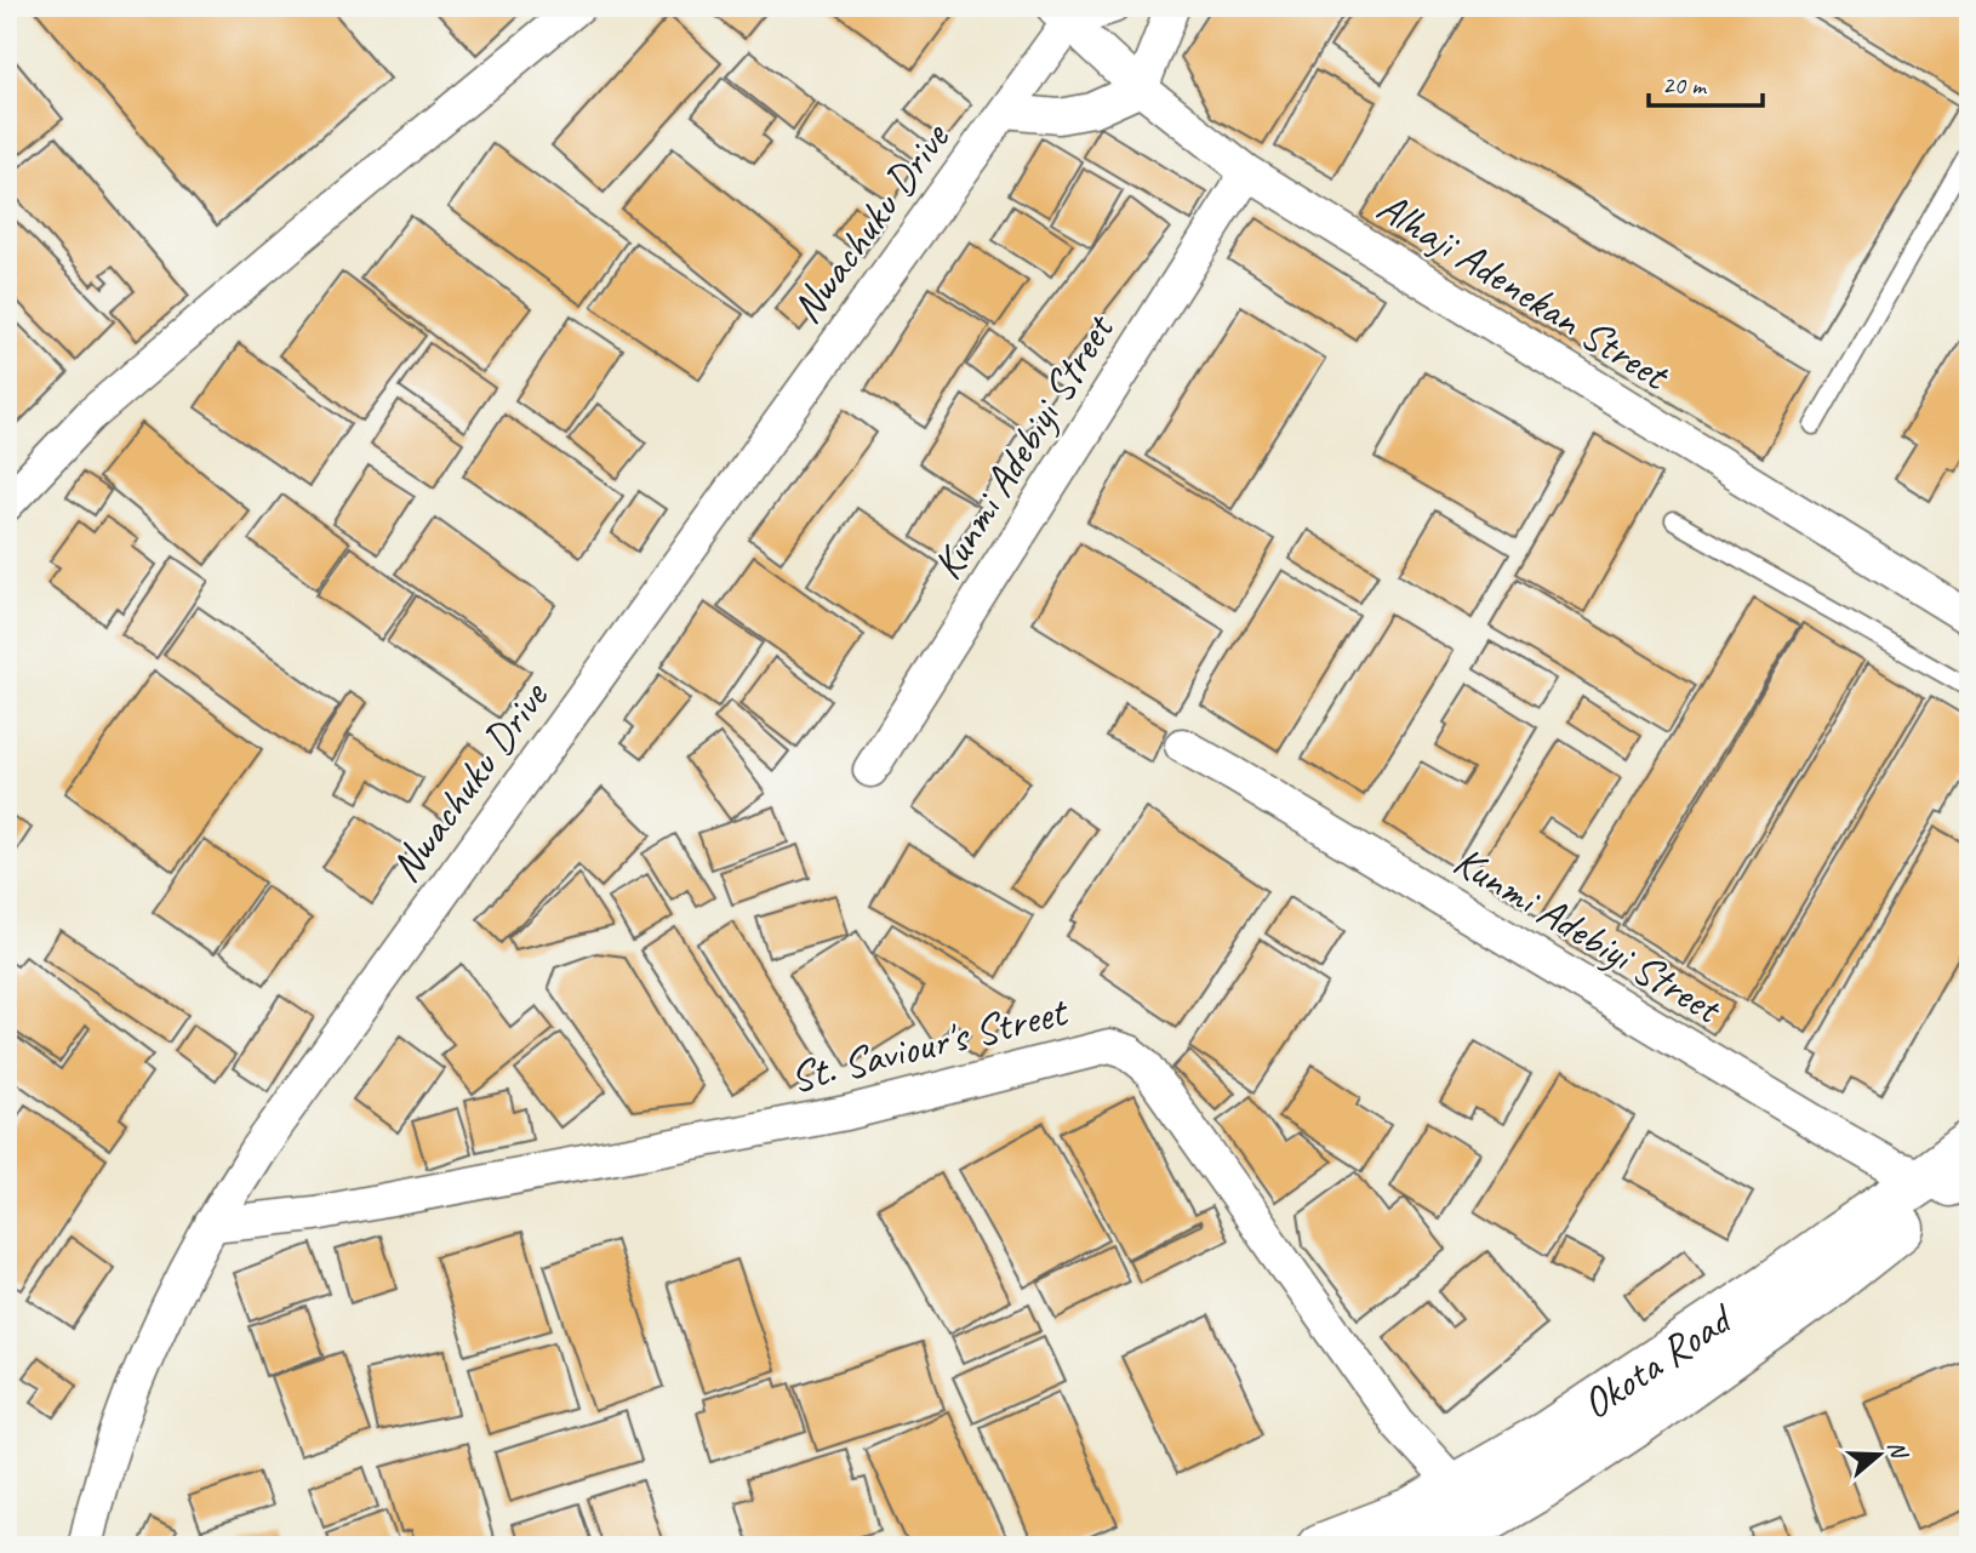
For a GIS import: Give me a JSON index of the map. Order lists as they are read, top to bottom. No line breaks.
{"streets":{"main road":["Okota Road"],"street":["Nwachuku Drive","Alhaji Adenekan Street","Kunmi Adebiyi Street","St. Saviour's Street"]},"crossings":[["Nwachuku Drive","Alhaji Adenekan Street"],["Nwachuku Drive","St. Saviour's Street"],["Alhaji Adenekan Street","Kunmi Adebiyi Street"],["Kunmi Adebiyi Street","Okota Road"],["St. Saviour's Street","Okota Road"]],"scale_bar":"20 m","north":"right"}
